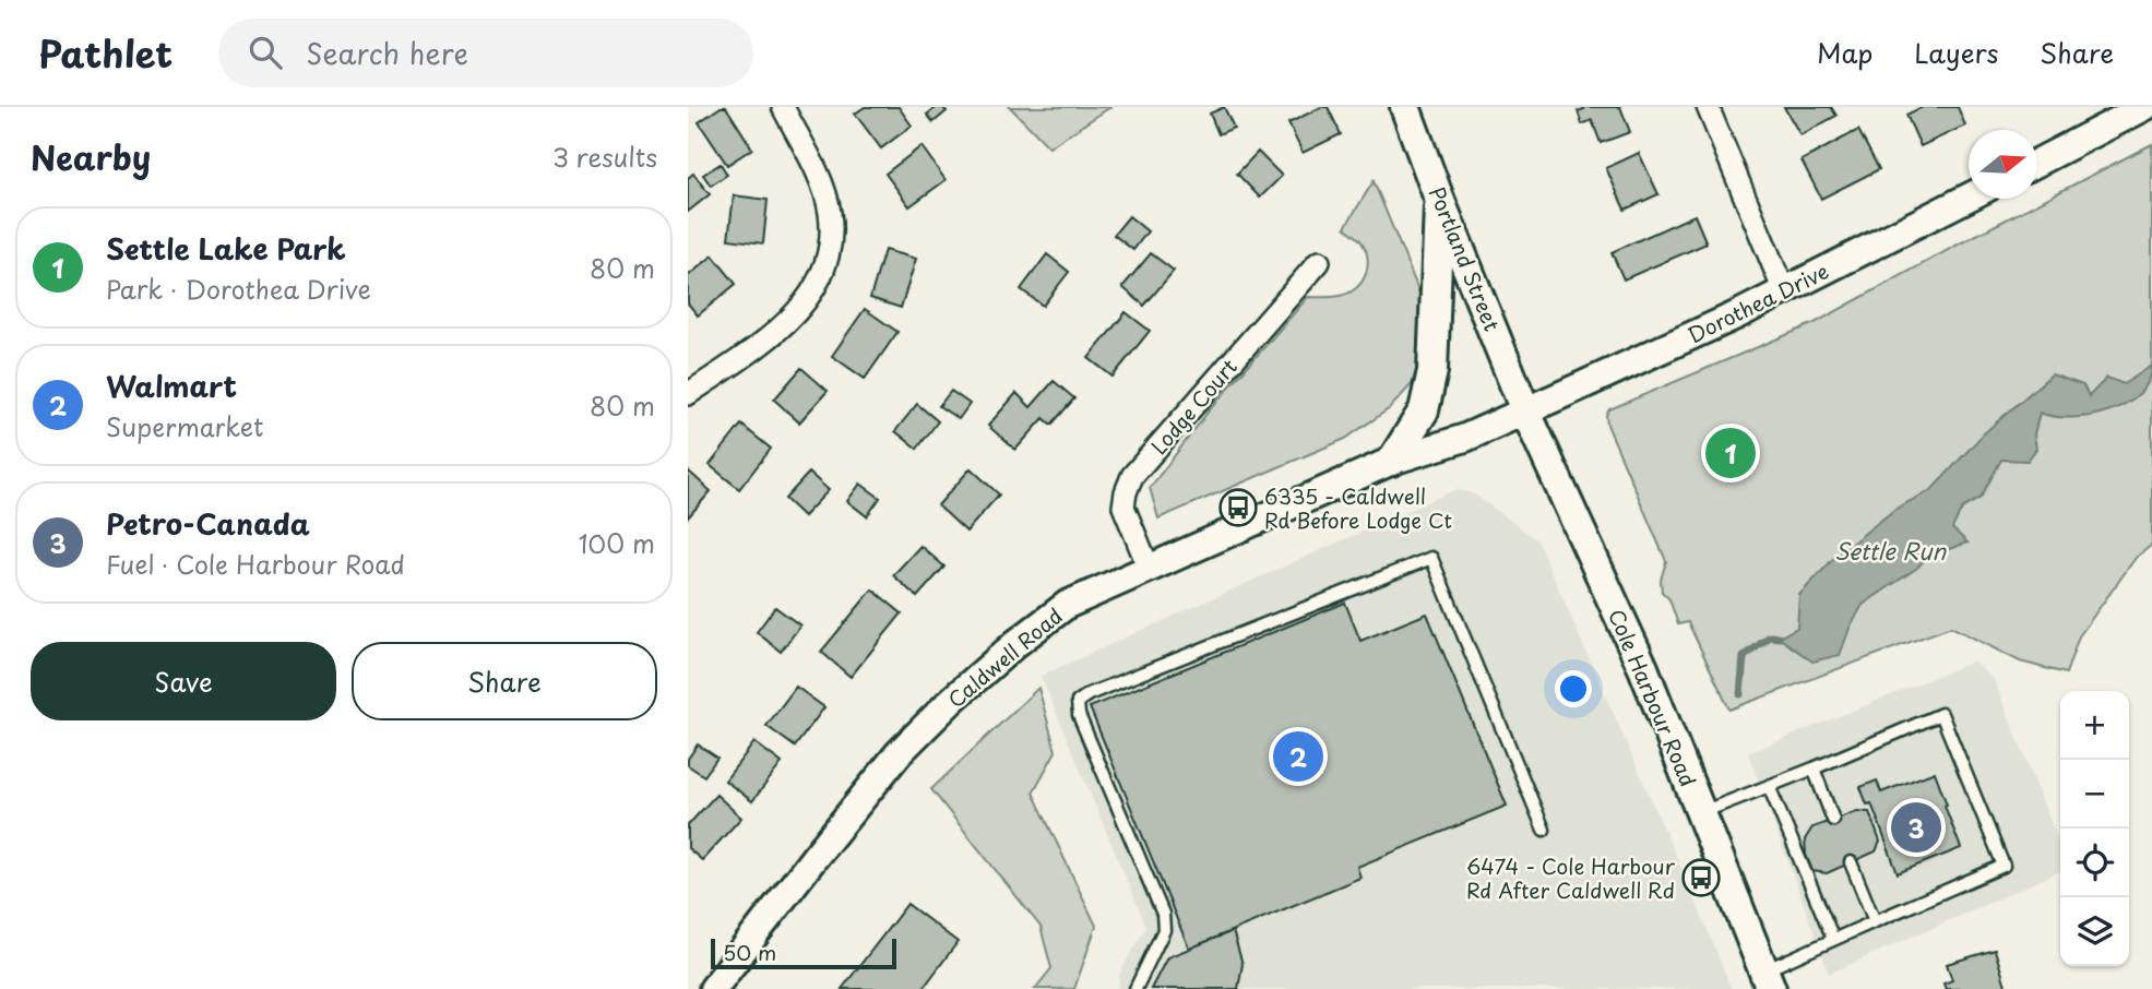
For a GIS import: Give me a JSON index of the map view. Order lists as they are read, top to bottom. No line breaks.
{"streets":{"main road":["Portland Street","Cole Harbour Road"],"street":["Dorothea Drive","Lodge Court","Caldwell Road"]},"crossings":[["Portland Street","Dorothea Drive"],["Portland Street","Caldwell Road"],["Portland Street","Cole Harbour Road"],["Dorothea Drive","Caldwell Road"],["Dorothea Drive","Cole Harbour Road"],["Lodge Court","Caldwell Road"],["Caldwell Road","Cole Harbour Road"]],"water":["Settle Run"],"places":{"bus stop":["6335 - Caldwell Rd Before Lodge Ct","6474 - Cole Harbour Rd After Caldwell Rd"]},"scale_bar":"50 m","north":"right","page":{"header":"Pathlet","search":"Search here","nav":["Map","Layers","Share"],"heading":["Nearby","3 results"],"list":[{"mark":"1","name":"Settle Lake Park","note":"Park · Dorothea Drive","value":"80 m"},{"mark":"2","name":"Walmart","note":"Supermarket","value":"80 m"},{"mark":"3","name":"Petro-Canada","note":"Fuel · Cole Harbour Road","value":"100 m"}],"pins":["1","2","3"],"buttons":["Save","Share"],"map_buttons":["+","−"],"scale":"50 m"}}
